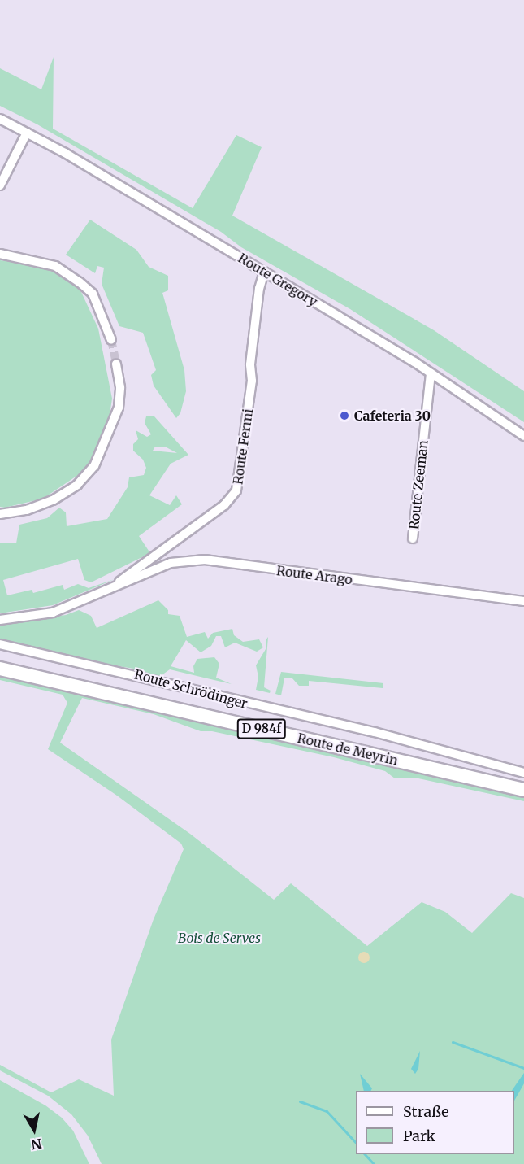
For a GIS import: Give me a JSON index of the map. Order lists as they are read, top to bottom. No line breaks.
{"streets":{"main road":["D 984f","Route de Meyrin"],"street":["Route Gregory","Route Fermi","Route Zeeman","Route Arago","Route Schrödinger"]},"crossings":[["Route Gregory","Route Fermi"],["Route Gregory","Route Zeeman"],["Route Fermi","Route Arago"]],"parks":["Bois de Serves"],"places":["Cafeteria 30"],"legend":["Straße","Park"],"north":"bottom"}
